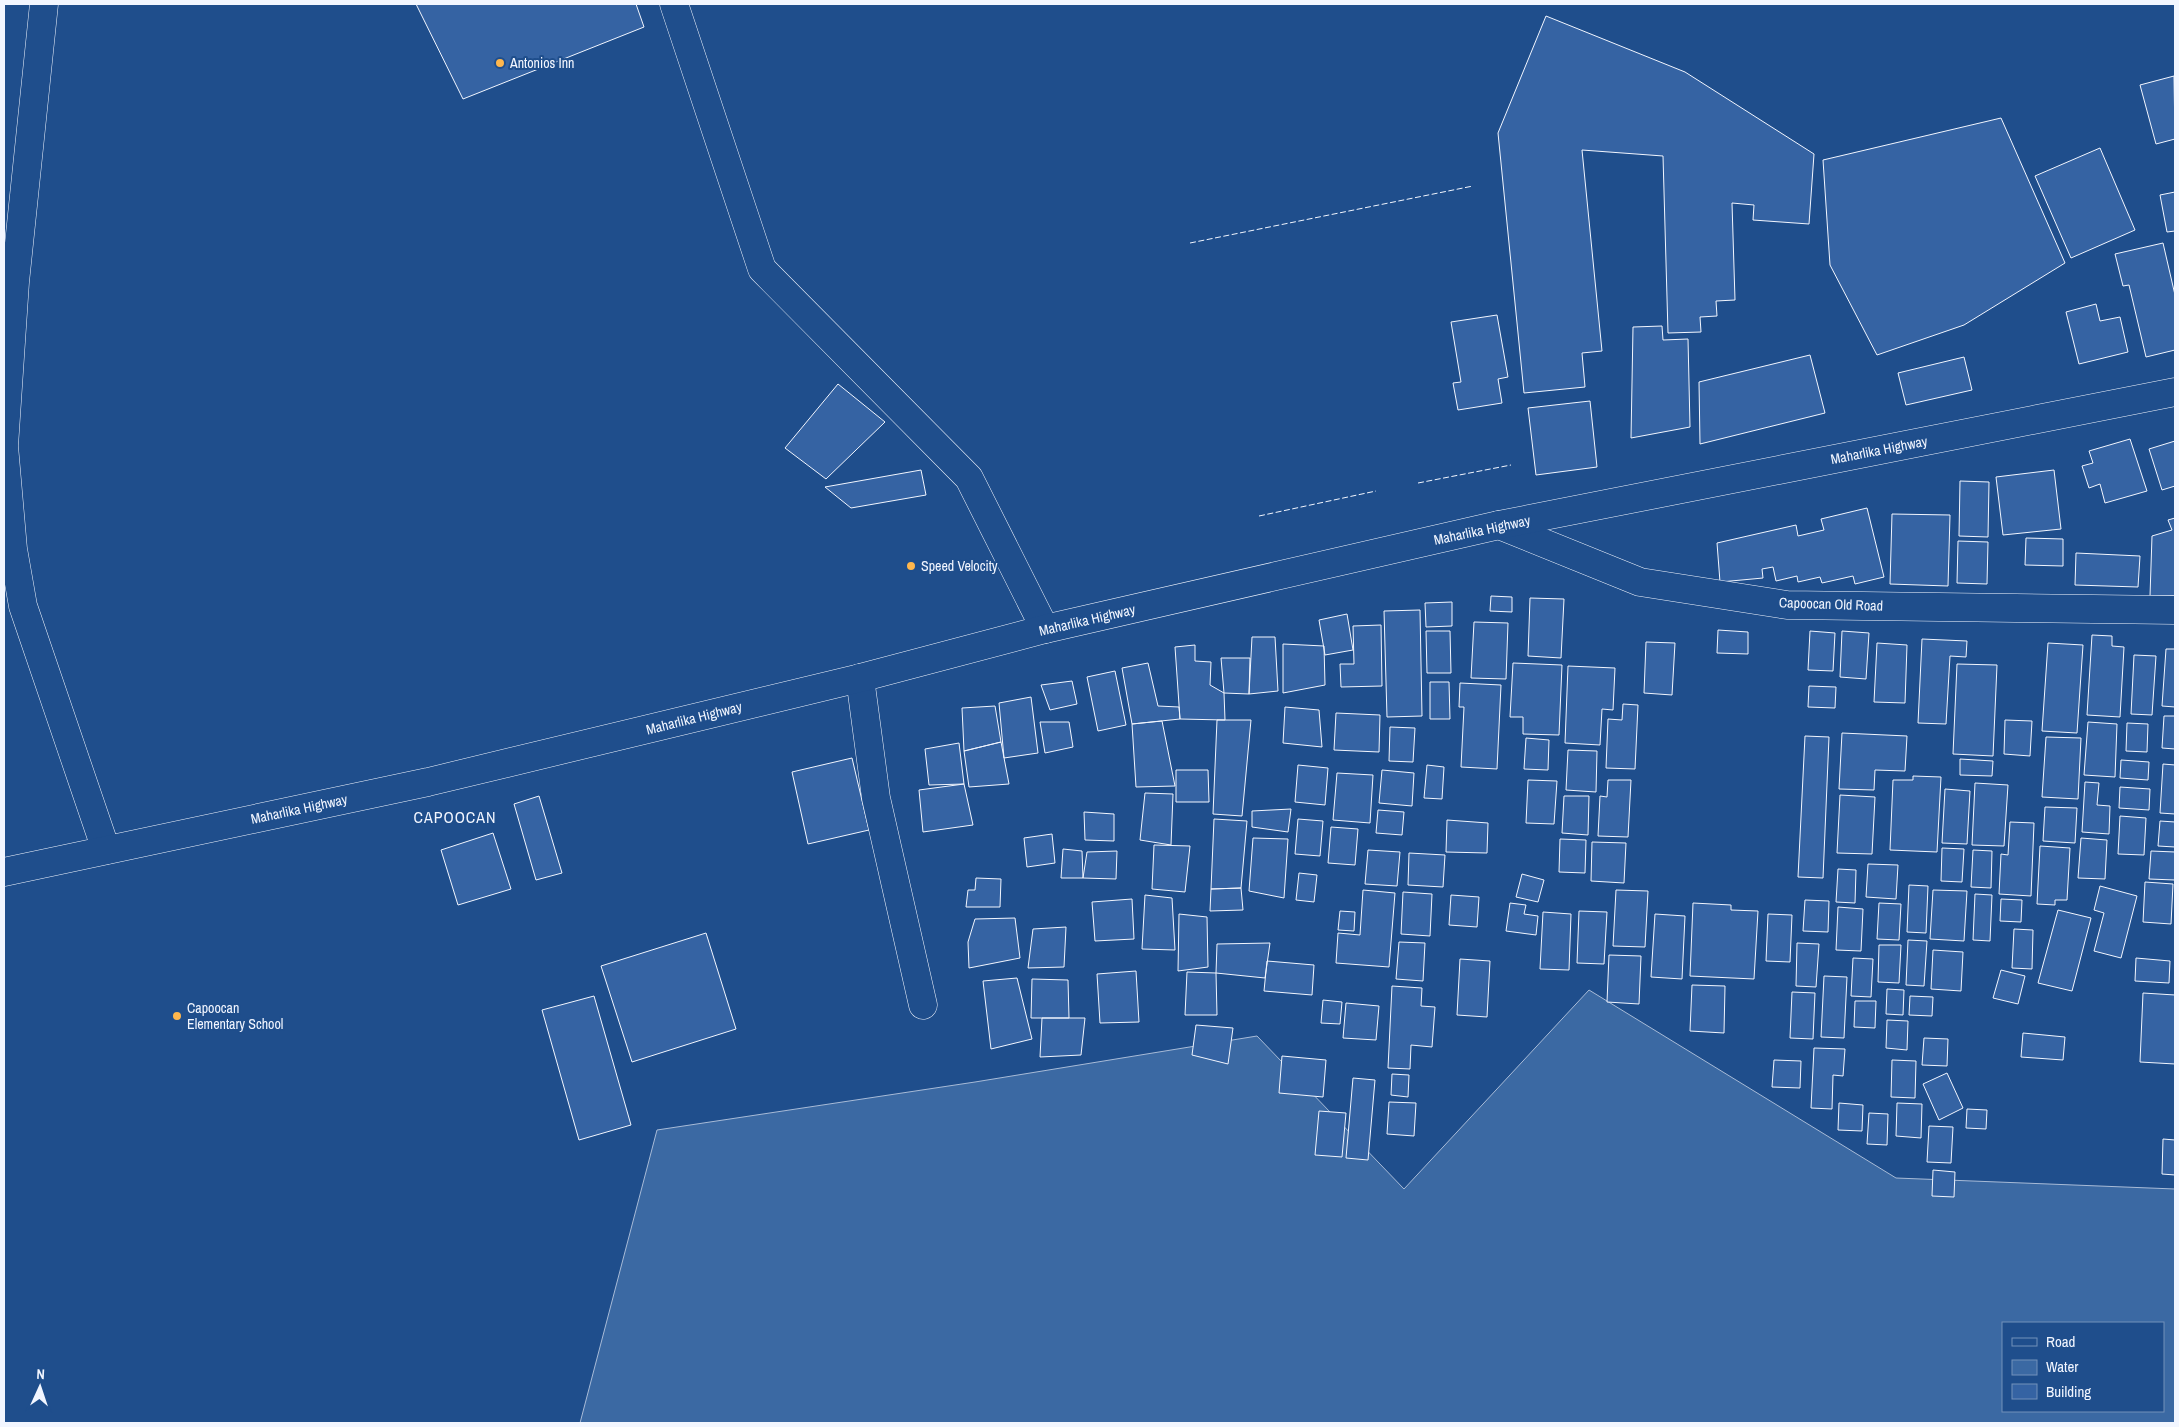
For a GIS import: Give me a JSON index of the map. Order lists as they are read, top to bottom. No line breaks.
{"streets":{"street":["Maharlika Highway","Capoocan Old Road"]},"crossings":[["Maharlika Highway","Capoocan Old Road"]],"districts":["CAPOOCAN"],"places":["Antonios Inn","Speed Velocity","Capoocan Elementary School"],"legend":["Road","Water","Building"],"north":"top"}
